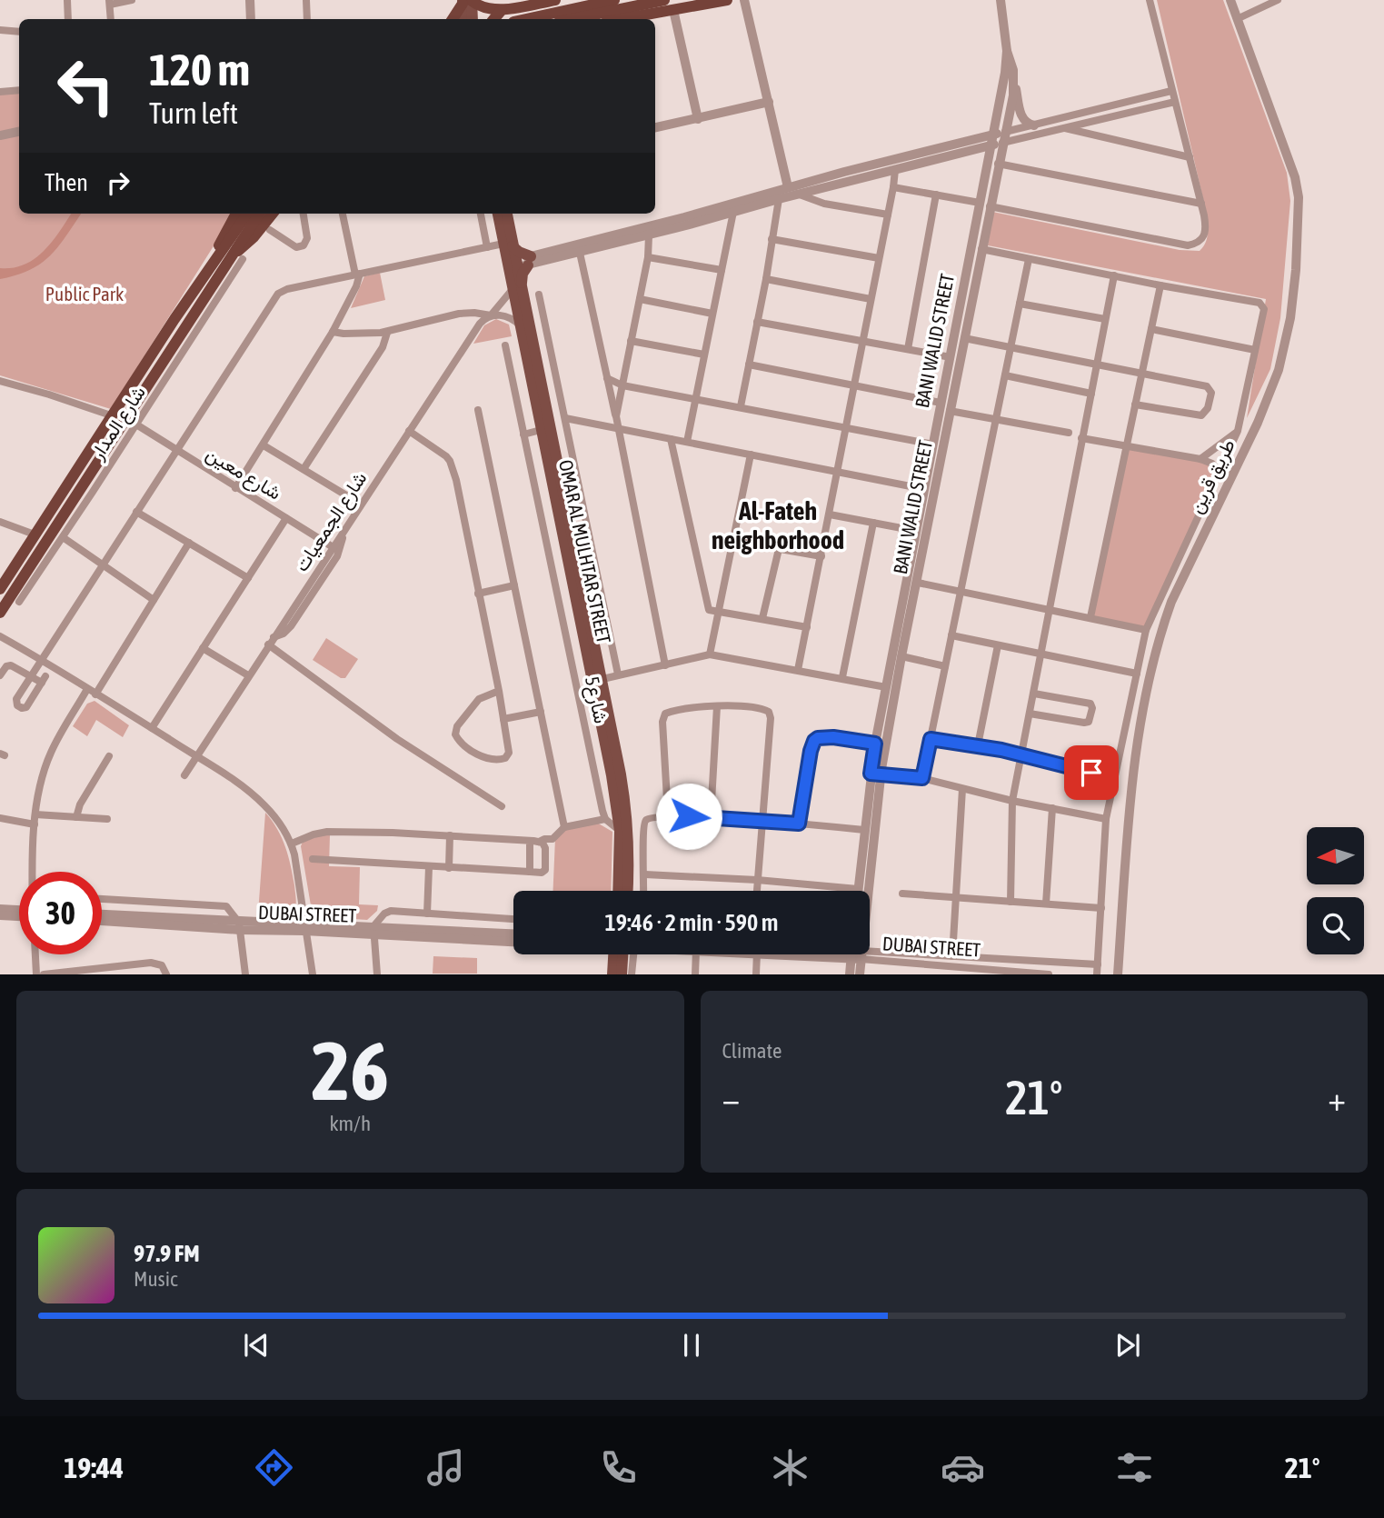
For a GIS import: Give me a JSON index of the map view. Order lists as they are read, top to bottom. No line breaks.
{"streets":{"main road":["OMAR AL MULHTAR STREET"],"street":["BANI WALID STREET","شارع المدار","شارع معين","طريق قرين","شارع الجمعيات","شارع5","DUBAI STREET"]},"crossings":[["شارع المدار","شارع معين"],["شارع معين","شارع الجمعيات"],["شارع الجمعيات","OMAR AL MULHTAR STREET"]],"districts":["Al-Fateh neighborhood"],"parks":["Public Park"],"north":"left","page":{"turn":["120 m","Turn left"],"then":"Then","limit":"30","trip":"19:46 · 2 min · 590 m","tile":[["26","km/h"],"Climate"],"heat":["−","21°","+"],"song":["97.9 FM","Music"],"tabs":["19:44","21°"]}}
